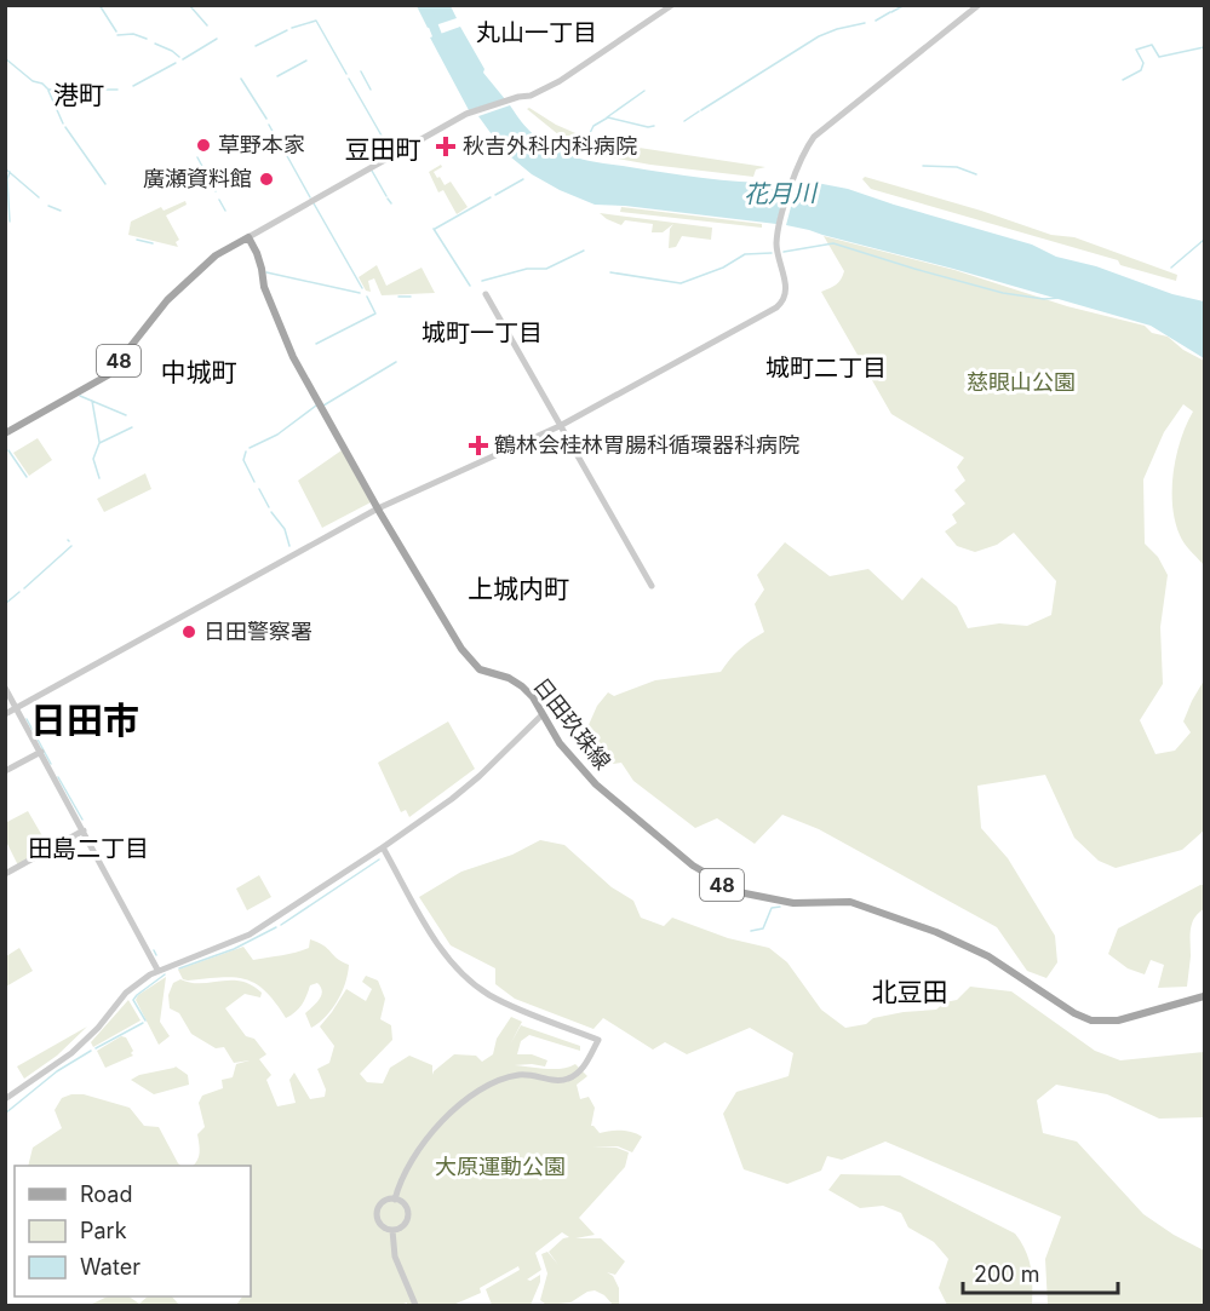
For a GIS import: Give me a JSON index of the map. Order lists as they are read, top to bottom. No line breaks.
{"streets":{"main road":["48","日田玖珠線"]},"crossings":[["48","日田玖珠線"]],"districts":["丸山一丁目","港町","豆田町","城町一丁目","城町二丁目","中城町","上城内町","日田市","田島二丁目","北豆田"],"water":["花月川"],"parks":["慈眼山公園","大原運動公園"],"places":{"other":["草野本家","廣瀬資料館","日田警察署"],"health":["秋吉外科内科病院","鶴林会桂林胃腸科循環器科病院"]},"legend":["Road","Park","Water"],"scale_bar":"200 m"}
